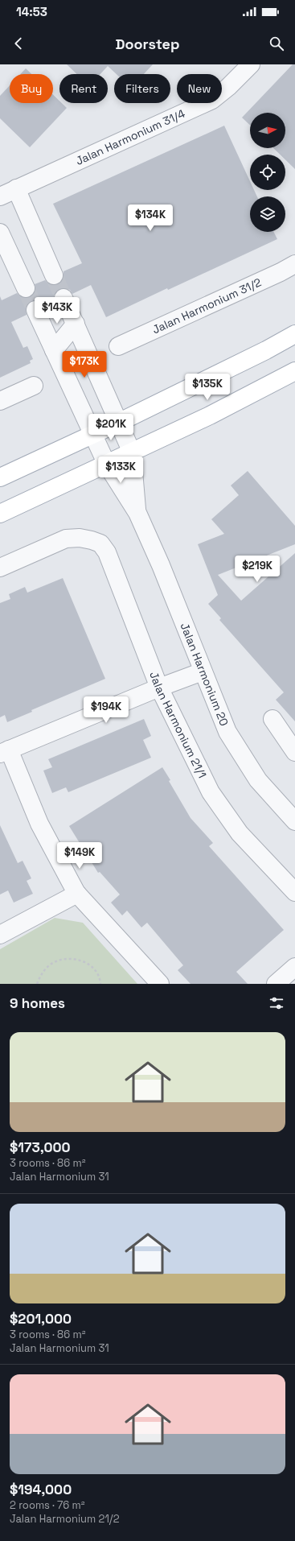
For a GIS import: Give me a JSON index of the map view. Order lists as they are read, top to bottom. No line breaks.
{"streets":{"street":["Jalan Harmonium 31/4","Jalan Harmonium 31/2","Jalan Harmonium 20","Jalan Harmonium 21/1"]},"north":"right","page":{"status":"14:53","header":"Doorstep","chip":["Buy","Rent","Filters","New"],"price":["$134K","$143K","$173K","$135K","$201K","$133K","$219K","$194K","$149K"],"heading":"9 homes","list":[{"name":"$173,000","note":"3 rooms · 86 m² · Jalan Harmonium 31"},{"name":"$201,000","note":"3 rooms · 86 m² · Jalan Harmonium 31"},{"name":"$194,000","note":"2 rooms · 76 m² · Jalan Harmonium 21/2"}]}}
